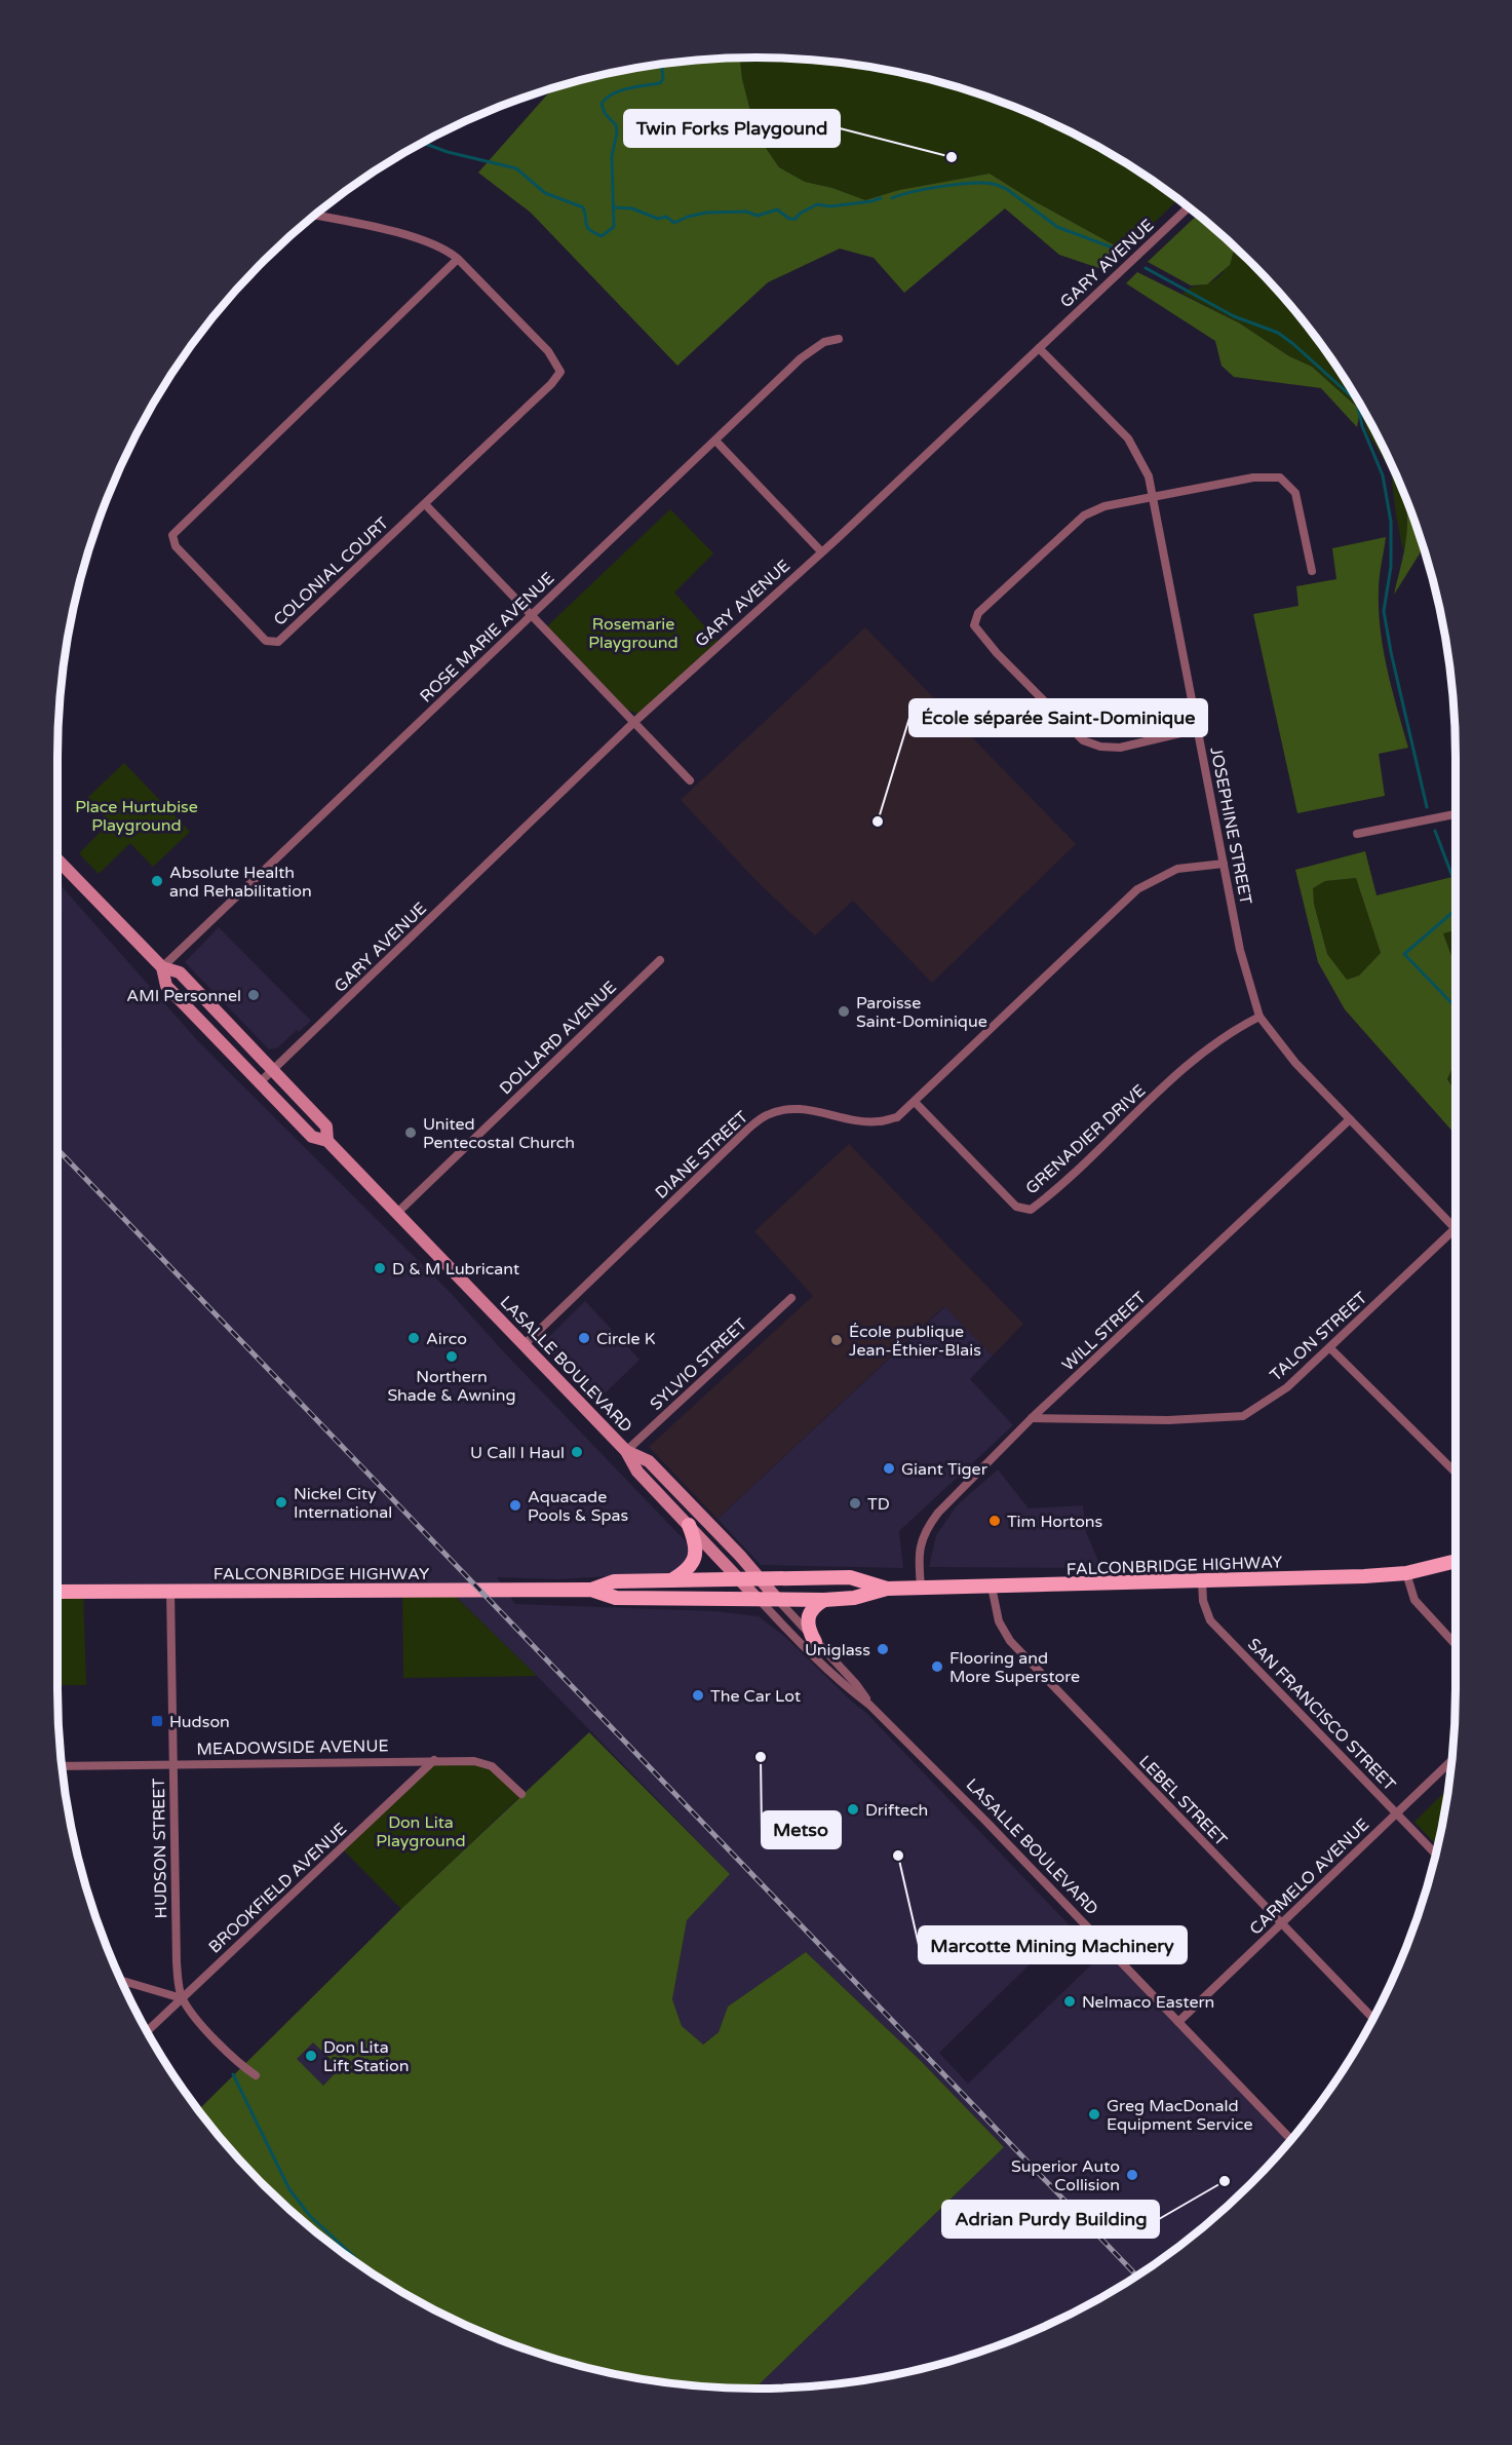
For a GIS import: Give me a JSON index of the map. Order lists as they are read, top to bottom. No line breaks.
{"streets":{"main road":["LASALLE BOULEVARD","FALCONBRIDGE HIGHWAY"],"street":["GARY AVENUE","COLONIAL COURT","ROSE MARIE AVENUE","JOSEPHINE STREET","DOLLARD AVENUE","GRENADIER DRIVE","DIANE STREET","WILL STREET","TALON STREET","SYLVIO STREET","SAN FRANCISCO STREET","MEADOWSIDE AVENUE","LEBEL STREET","HUDSON STREET","CARMELO AVENUE","BROOKFIELD AVENUE"]},"crossings":[["GARY AVENUE","JOSEPHINE STREET"],["GARY AVENUE","LASALLE BOULEVARD"],["ROSE MARIE AVENUE","LASALLE BOULEVARD"],["JOSEPHINE STREET","GRENADIER DRIVE"],["JOSEPHINE STREET","DIANE STREET"],["JOSEPHINE STREET","WILL STREET"],["JOSEPHINE STREET","TALON STREET"],["DOLLARD AVENUE","LASALLE BOULEVARD"],["GRENADIER DRIVE","DIANE STREET"],["DIANE STREET","LASALLE BOULEVARD"],["WILL STREET","TALON STREET"],["WILL STREET","FALCONBRIDGE HIGHWAY"],["LASALLE BOULEVARD","SYLVIO STREET"],["LASALLE BOULEVARD","FALCONBRIDGE HIGHWAY"],["LASALLE BOULEVARD","CARMELO AVENUE"],["FALCONBRIDGE HIGHWAY","SAN FRANCISCO STREET"],["FALCONBRIDGE HIGHWAY","LEBEL STREET"],["FALCONBRIDGE HIGHWAY","HUDSON STREET"],["SAN FRANCISCO STREET","CARMELO AVENUE"],["MEADOWSIDE AVENUE","HUDSON STREET"],["MEADOWSIDE AVENUE","BROOKFIELD AVENUE"],["LEBEL STREET","CARMELO AVENUE"],["HUDSON STREET","BROOKFIELD AVENUE"]],"parks":["Rosemarie Playground","Place Hurtubise Playground","Don Lita Playground"],"places":{"other":["Twin Forks Playgound","École séparée Saint-Dominique","Absolute Health and Rehabilitation","AMI Personnel","Paroisse Saint-Dominique","United Pentecostal Church","D & M Lubricant","Airco","Circle K","École publique Jean-Éthier-Blais","Northern Shade & Awning","U Call I Haul","Giant Tiger","Nickel City International","TD","Aquacade Pools & Spas","Tim Hortons","Uniglass","Flooring and More Superstore","The Car Lot","Metso","Driftech","Marcotte Mining Machinery","Nelmaco Eastern","Don Lita Lift Station","Greg MacDonald Equipment Service","Superior Auto Collision","Adrian Purdy Building"],"transit":["Hudson"]}}
